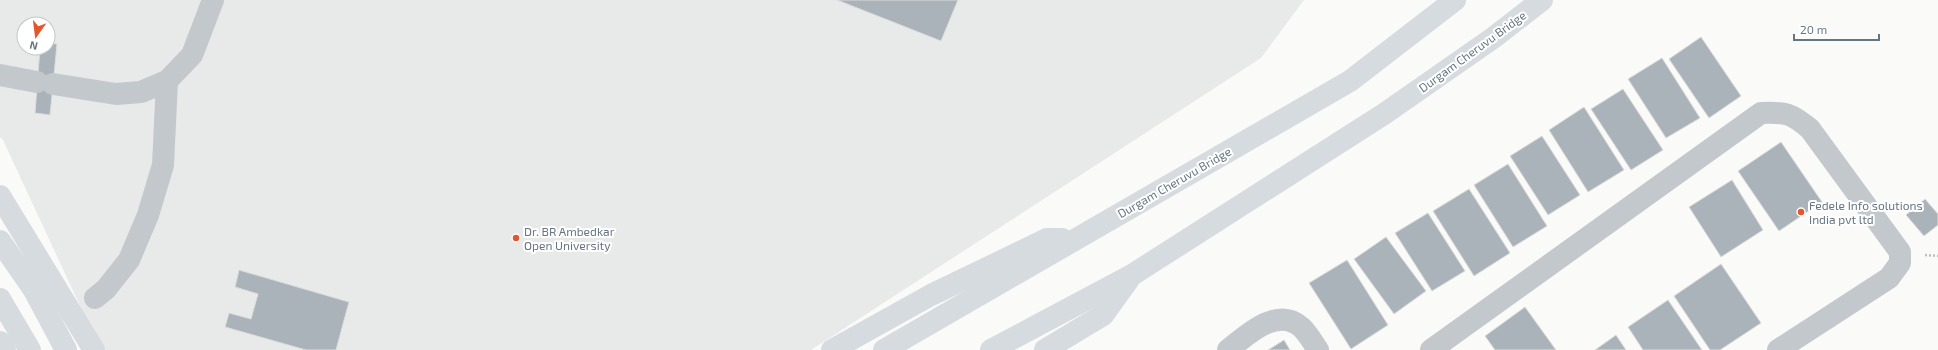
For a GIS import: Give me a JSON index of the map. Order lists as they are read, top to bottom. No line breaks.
{"streets":{"main road":["Durgam Cheruvu Bridge"]},"places":["Fedele Info solutions India pvt ltd","Dr. BR Ambedkar Open University"],"scale_bar":"20 m","north":"bottom"}
